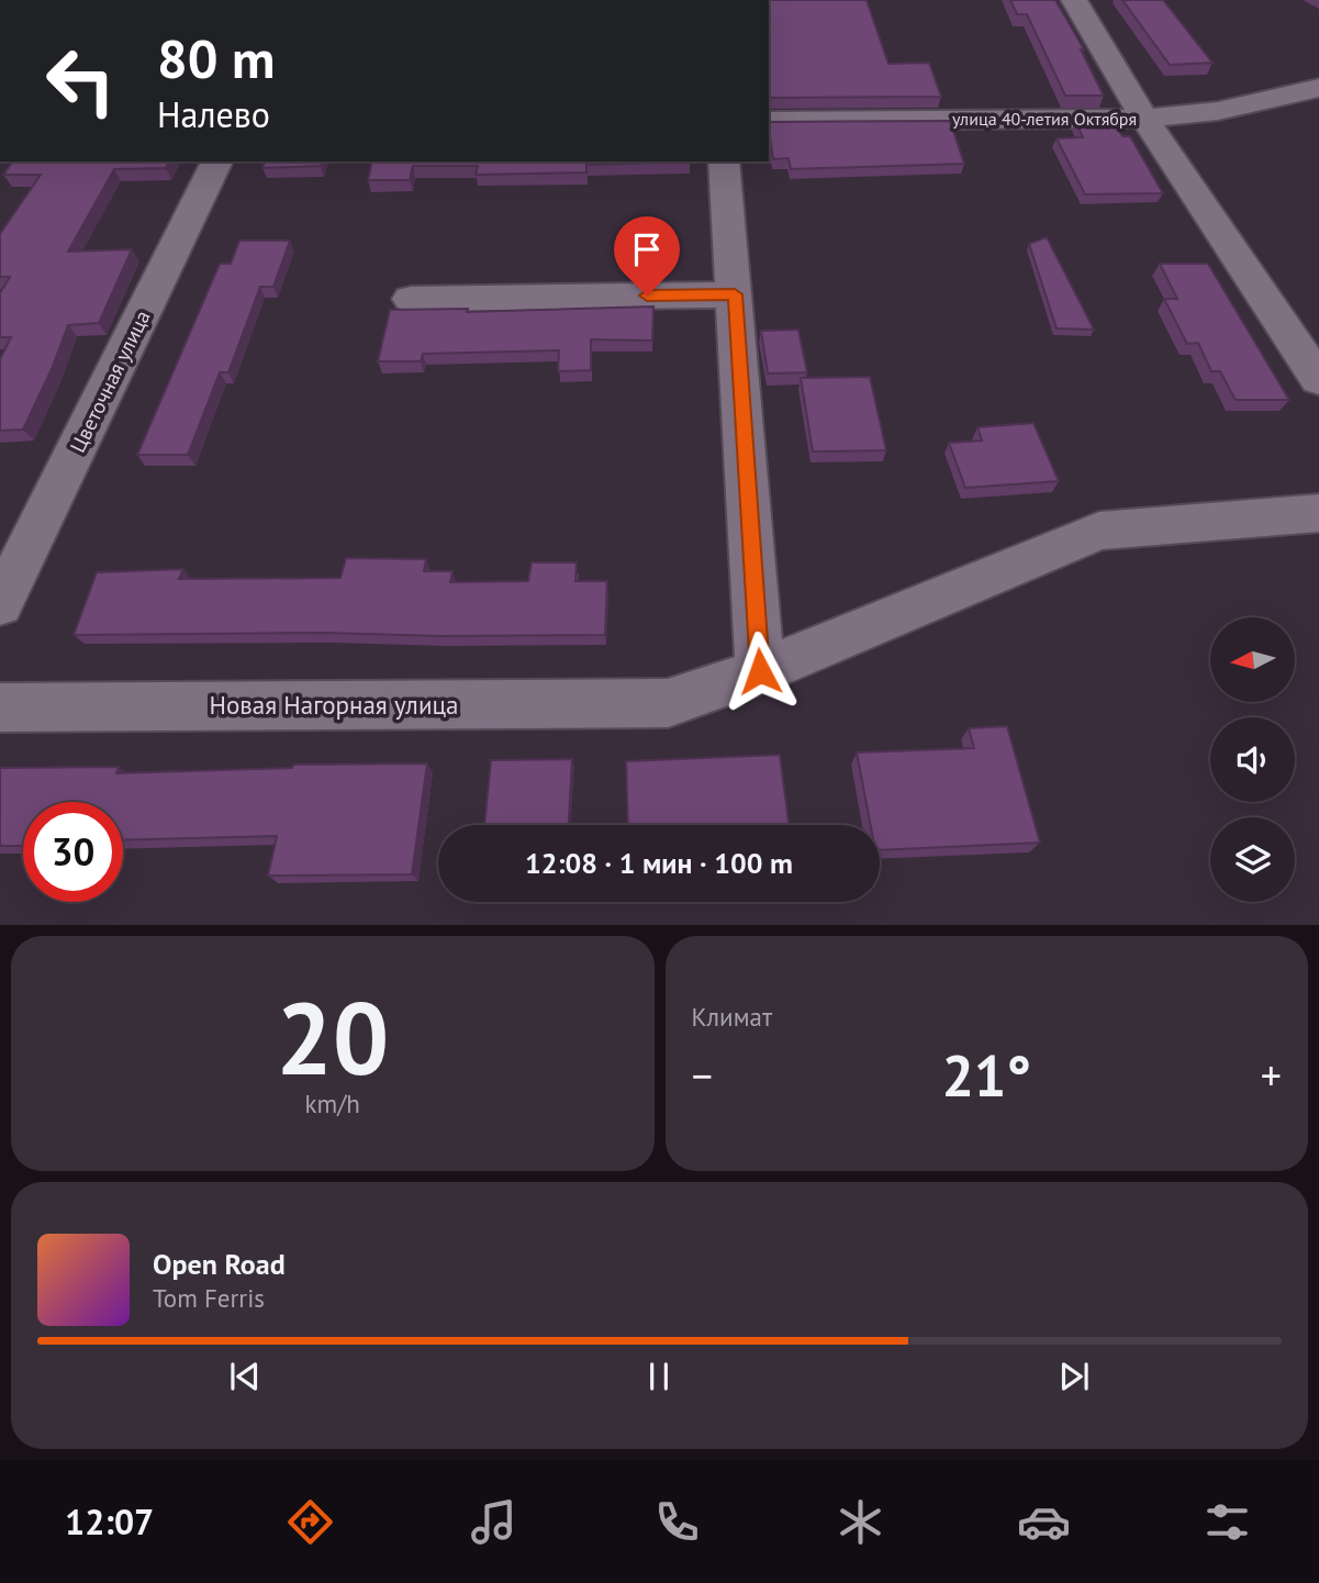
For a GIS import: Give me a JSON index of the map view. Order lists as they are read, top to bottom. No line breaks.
{"streets":{"street":["улица 40-летия Октября","Цветочная улица","Новая Нагорная улица"]},"north":"left","page":{"turn":["80 m","Налево"],"limit":"30","trip":"12:08 · 1 мин · 100 m","tile":[["20","km/h"],"Климат"],"heat":["−","21°","+"],"song":["Open Road","Tom Ferris"],"tabs":"12:07"}}
